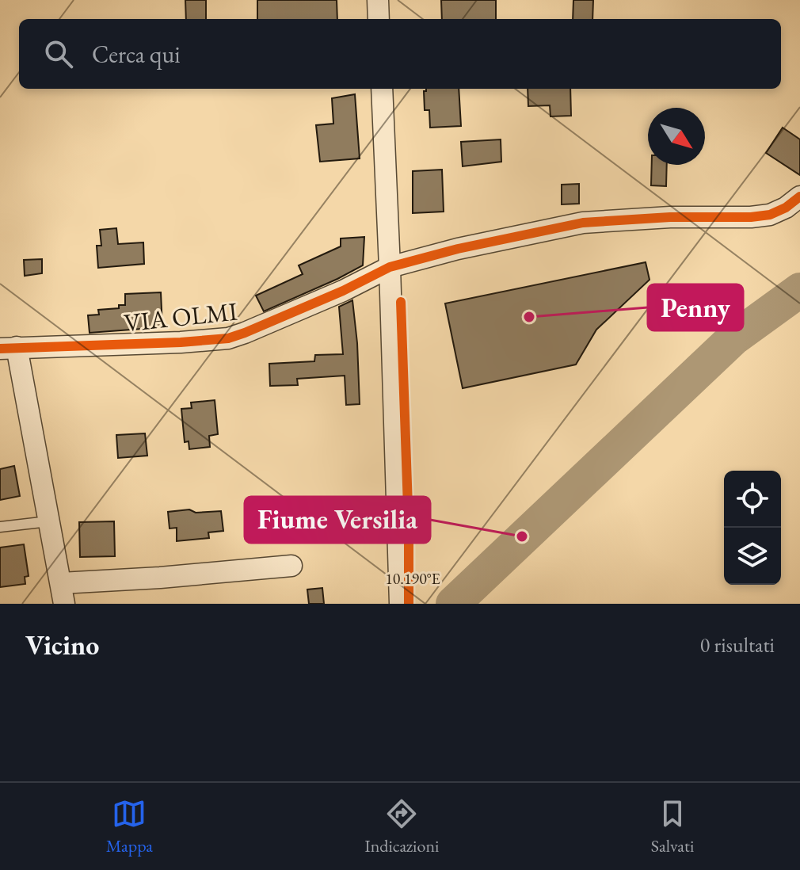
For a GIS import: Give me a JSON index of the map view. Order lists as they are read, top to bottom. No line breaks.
{"streets":{"street":["VIA OLMI"]},"places":["Penny","Fiume Versilia"],"north":"bottom right","page":{"search":"Cerca qui","heading":["Vicino","0 risultati"],"nav":["Mappa","Indicazioni","Salvati"]},"coordinates":["10.190°E"]}
